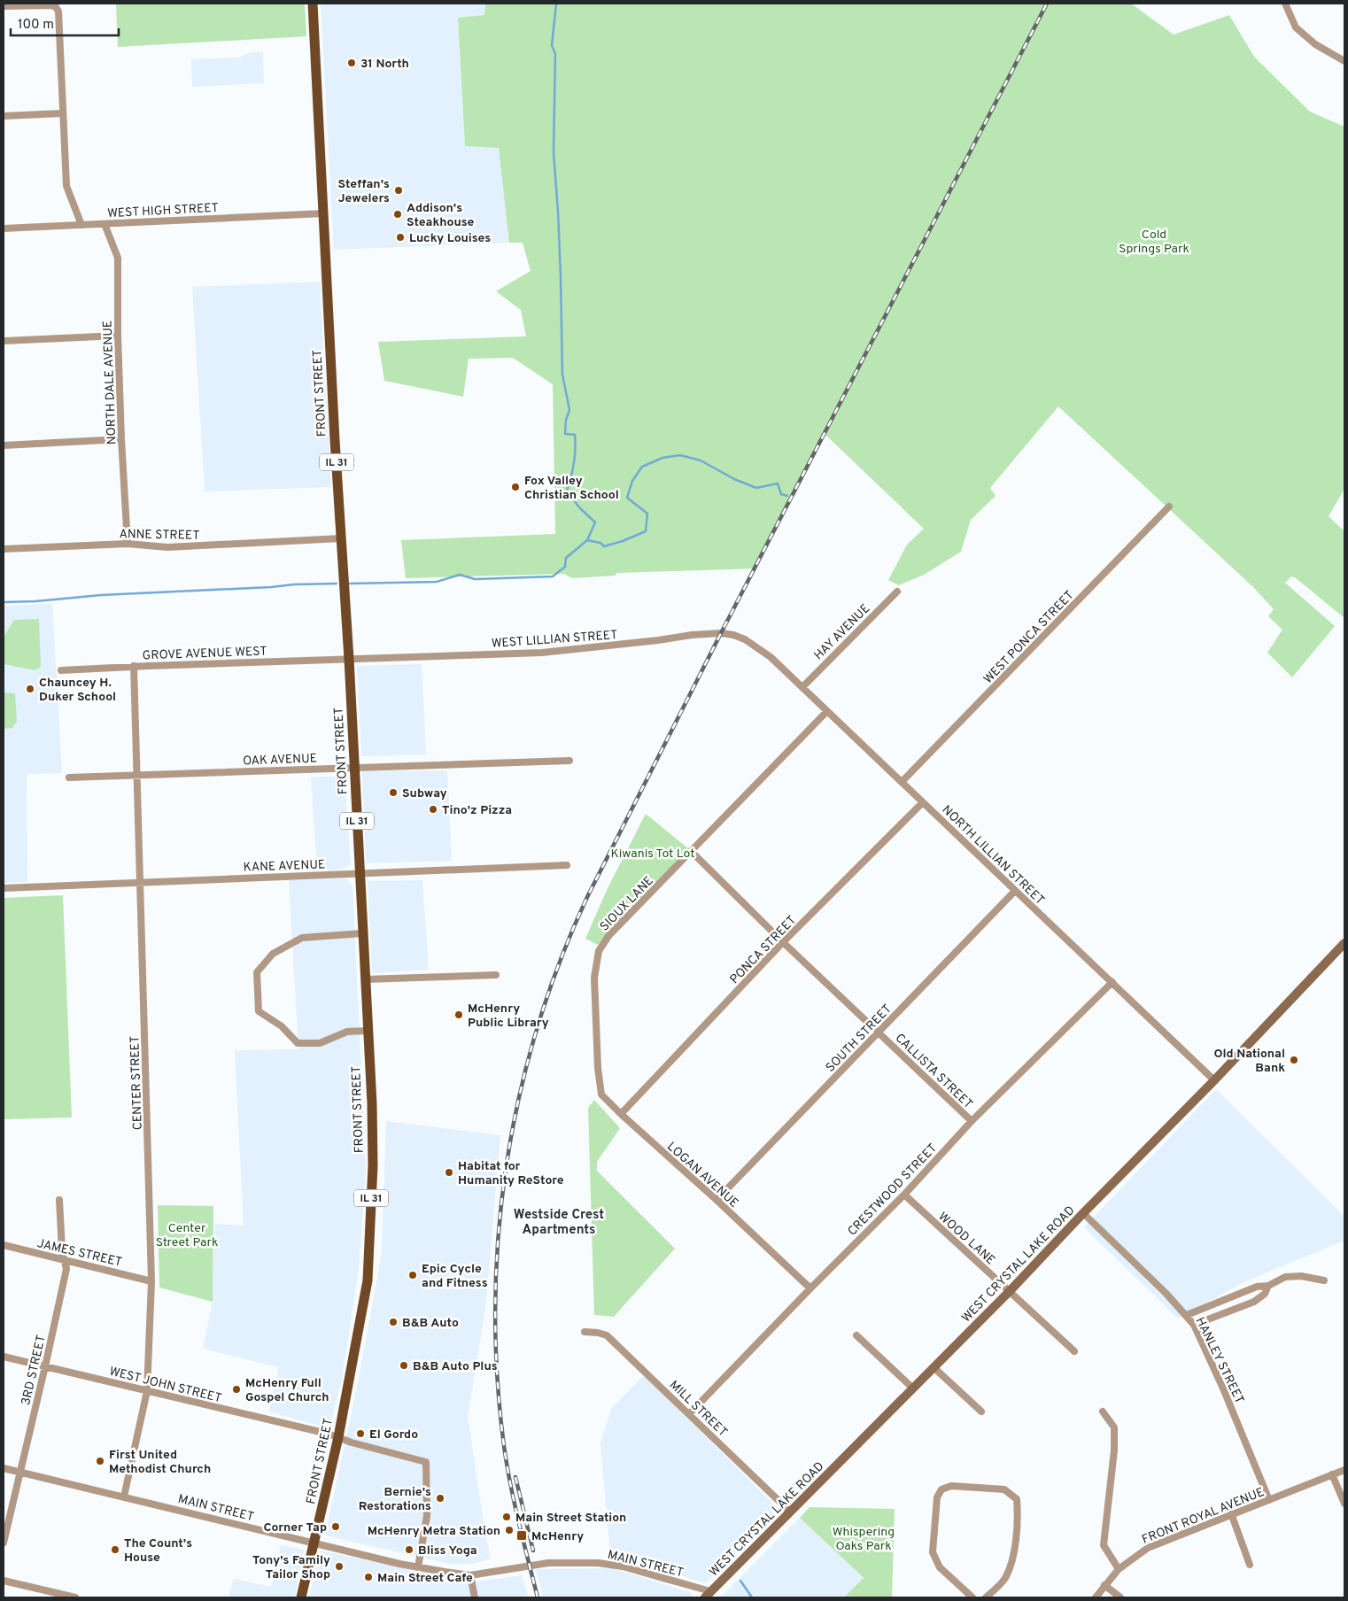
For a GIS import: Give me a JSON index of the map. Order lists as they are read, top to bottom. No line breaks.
{"streets":{"main road":["FRONT STREET","IL 31"],"street":["WEST HIGH STREET","NORTH DALE AVENUE","ANNE STREET","HAY AVENUE","WEST PONCA STREET","WEST LILLIAN STREET","GROVE AVENUE WEST","OAK AVENUE","NORTH LILLIAN STREET","KANE AVENUE","SIOUX LANE","PONCA STREET","SOUTH STREET","CALLISTA STREET","CENTER STREET","LOGAN AVENUE","CRESTWOOD STREET","WOOD LANE","JAMES STREET","WEST CRYSTAL LAKE ROAD","HANLEY STREET","3RD STREET","WEST JOHN STREET","MILL STREET","MAIN STREET","FRONT ROYAL AVENUE"]},"crossings":[["WEST HIGH STREET","NORTH DALE AVENUE"],["WEST HIGH STREET","FRONT STREET"],["NORTH DALE AVENUE","ANNE STREET"],["FRONT STREET","ANNE STREET"],["FRONT STREET","WEST LILLIAN STREET"],["FRONT STREET","GROVE AVENUE WEST"],["FRONT STREET","OAK AVENUE"],["FRONT STREET","KANE AVENUE"],["FRONT STREET","WEST JOHN STREET"],["FRONT STREET","MAIN STREET"],["HAY AVENUE","NORTH LILLIAN STREET"],["WEST PONCA STREET","NORTH LILLIAN STREET"],["WEST LILLIAN STREET","GROVE AVENUE WEST"],["WEST LILLIAN STREET","NORTH LILLIAN STREET"],["GROVE AVENUE WEST","CENTER STREET"],["OAK AVENUE","CENTER STREET"],["NORTH LILLIAN STREET","SIOUX LANE"],["NORTH LILLIAN STREET","PONCA STREET"],["NORTH LILLIAN STREET","SOUTH STREET"],["NORTH LILLIAN STREET","CRESTWOOD STREET"],["NORTH LILLIAN STREET","WEST CRYSTAL LAKE ROAD"],["KANE AVENUE","CENTER STREET"],["SIOUX LANE","CALLISTA STREET"],["SIOUX LANE","LOGAN AVENUE"],["PONCA STREET","CALLISTA STREET"],["PONCA STREET","LOGAN AVENUE"],["SOUTH STREET","CALLISTA STREET"],["SOUTH STREET","LOGAN AVENUE"],["CALLISTA STREET","CRESTWOOD STREET"],["CENTER STREET","JAMES STREET"],["CENTER STREET","WEST JOHN STREET"],["CENTER STREET","MAIN STREET"],["LOGAN AVENUE","CRESTWOOD STREET"],["CRESTWOOD STREET","WOOD LANE"],["CRESTWOOD STREET","MILL STREET"],["WOOD LANE","WEST CRYSTAL LAKE ROAD"],["JAMES STREET","3RD STREET"],["WEST CRYSTAL LAKE ROAD","HANLEY STREET"],["WEST CRYSTAL LAKE ROAD","MILL STREET"],["WEST CRYSTAL LAKE ROAD","MAIN STREET"],["HANLEY STREET","FRONT ROYAL AVENUE"],["3RD STREET","WEST JOHN STREET"],["3RD STREET","MAIN STREET"],["WEST JOHN STREET","MAIN STREET"]],"districts":["Westside Crest Apartments"],"parks":["Cold Springs Park","Kiwanis Tot Lot","Center Street Park","Whispering Oaks Park"],"places":{"other":["31 North","Steffan's Jewelers","Addison's Steakhouse","Lucky Louises","Fox Valley Christian School","Chauncey H. Duker School","Subway","Tino'z Pizza","McHenry Public Library","Old National Bank","Habitat for Humanity ReStore","Epic Cycle and Fitness","B&B Auto","B&B Auto Plus","McHenry Full Gospel Church","El Gordo","First United Methodist Church","Bernie's Restorations","Main Street Station","Corner Tap","McHenry Metra Station","The Count's House","Bliss Yoga","Tony's Family Tailor Shop","Main Street Cafe"],"transit":["McHenry"]},"scale_bar":"100 m"}
